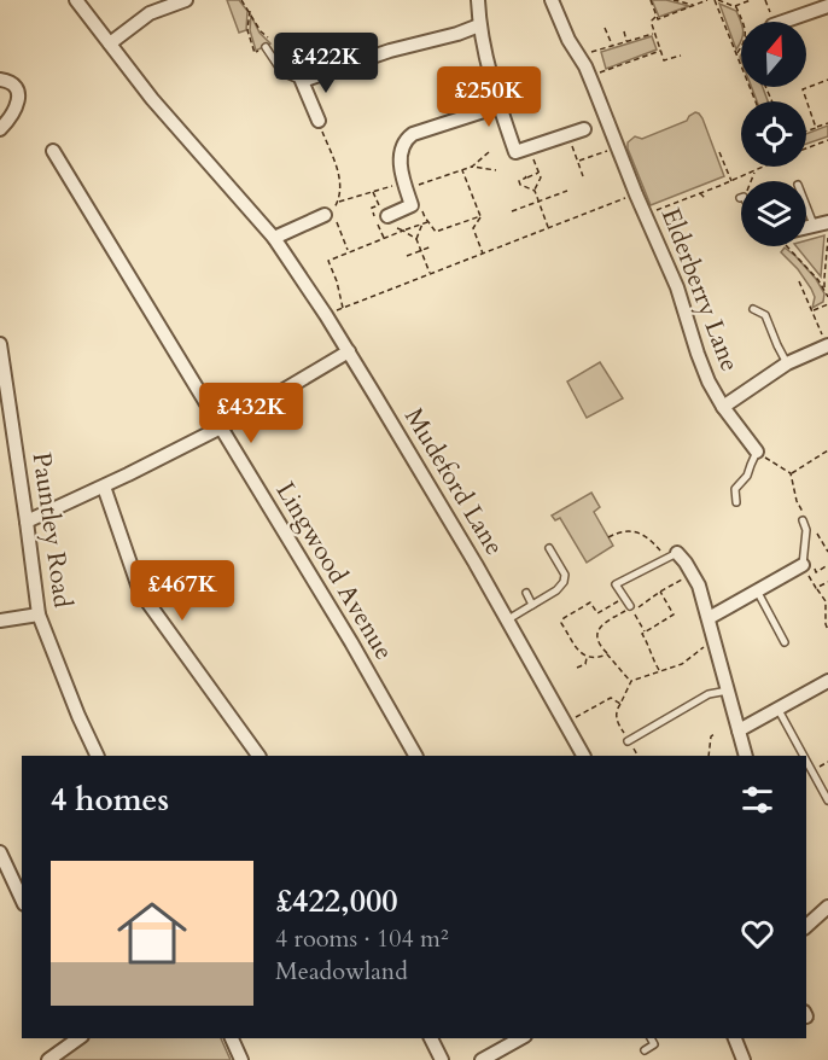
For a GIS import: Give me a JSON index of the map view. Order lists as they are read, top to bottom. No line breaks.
{"streets":{"street":["Elderberry Lane","Mudeford Lane","Pauntley Road","Lingwood Avenue"]},"north":"top","page":{"price":["£422K","£250K","£432K","£467K"],"heading":"4 homes","list":[{"name":"£422,000","note":"4 rooms · 104 m² · Meadowland"}]}}
